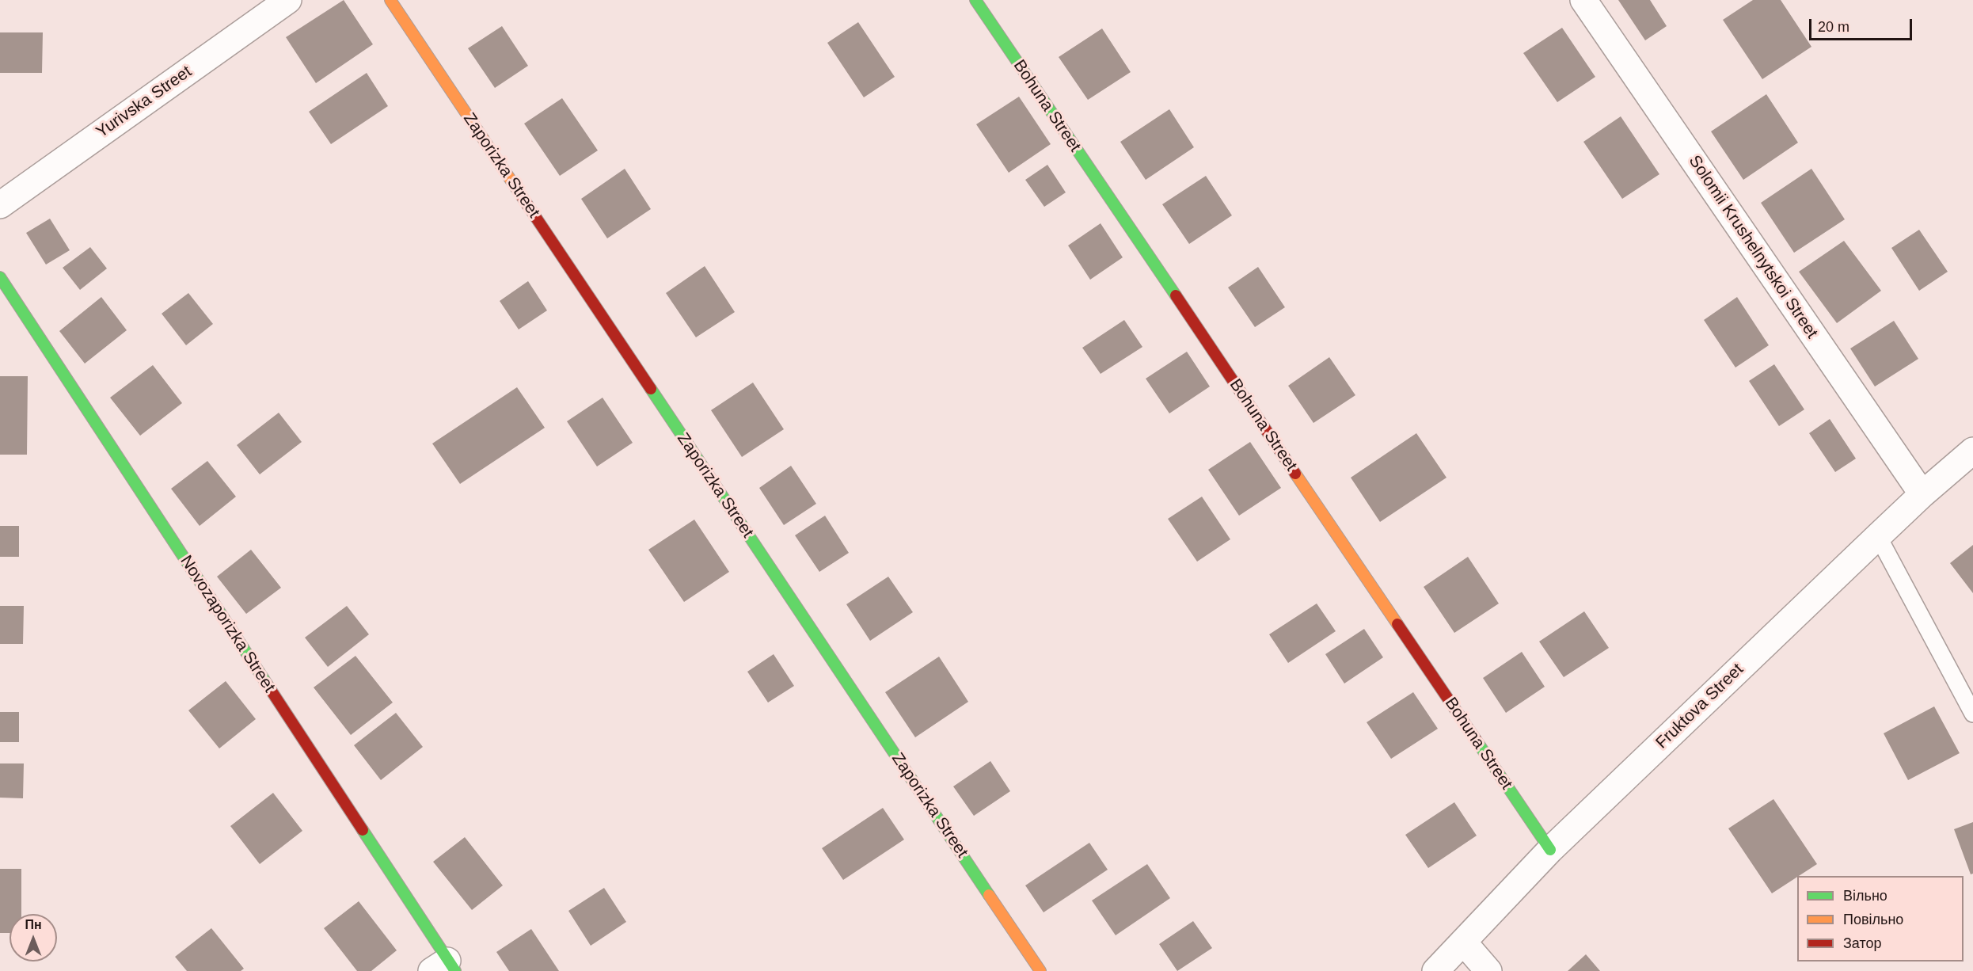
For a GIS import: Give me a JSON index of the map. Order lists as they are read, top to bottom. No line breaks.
{"streets":{"street":["Yurivska Street","Bohuna Street","Zaporizka Street","Solomii Krushelnytskoi Street","Novozaporizka Street","Fruktova Street"]},"crossings":[["Bohuna Street","Fruktova Street"],["Solomii Krushelnytskoi Street","Fruktova Street"]],"legend":["Вільно","Повільно","Затор"],"scale_bar":"20 m","north":"top"}
